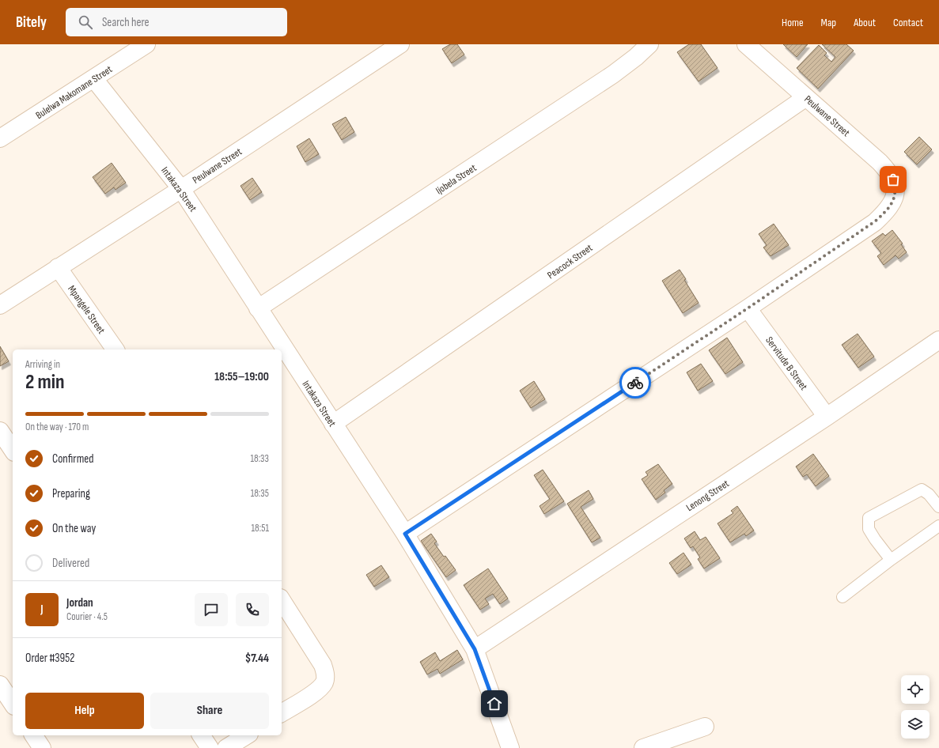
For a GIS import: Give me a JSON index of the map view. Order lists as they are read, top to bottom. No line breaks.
{"streets":{"street":["Bulelwa Makomane Street","Peulwane Street","Ijobela Street","Intakaza Street","Peacock Street","Mpangele Street","Servitude B Street","Lenong Street"]},"crossings":[["Bulelwa Makomane Street","Intakaza Street"],["Peulwane Street","Intakaza Street"],["Peulwane Street","Peacock Street"],["Peulwane Street","Mpangele Street"],["Peulwane Street","Servitude B Street"],["Ijobela Street","Intakaza Street"],["Intakaza Street","Peacock Street"],["Intakaza Street","Lenong Street"],["Servitude B Street","Lenong Street"]],"page":{"header":"Bitely","search":"Search here","nav":["Home","Map","About","Contact"],"heading":["2 min","Arriving in","18:55–19:00"],"panel":["Jordan","Courier · 4.5","Order #3952","$7.44"],"bar":"On the way · 170 m","list":[["Confirmed","18:33"],["Preparing","18:35"],["On the way","18:51"],"Delivered"],"round":"J","buttons":["Help","Share"]}}
